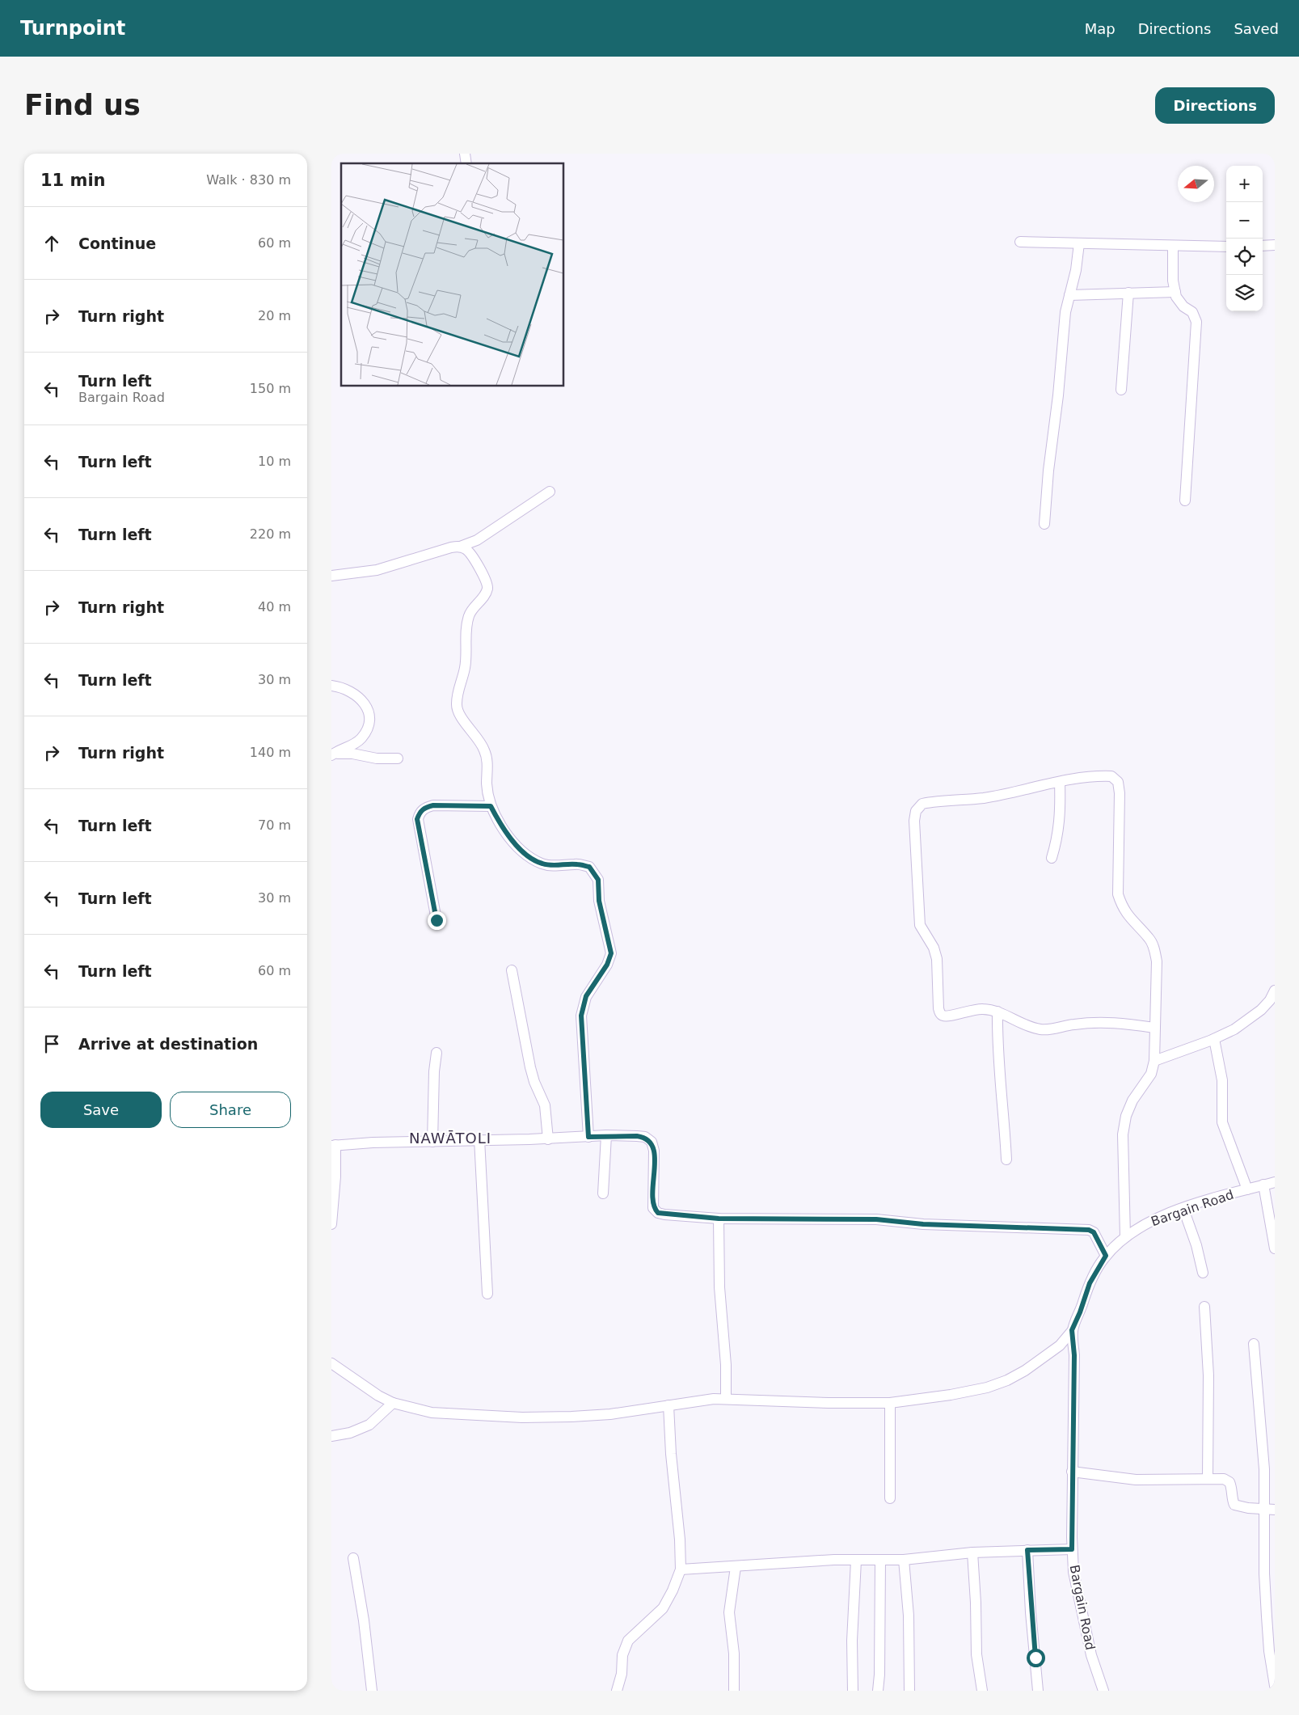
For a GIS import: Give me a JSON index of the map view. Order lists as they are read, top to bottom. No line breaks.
{"streets":{"street":["Bargain Road"]},"districts":["NAWĀTOLI"],"north":"left","page":{"header":"Turnpoint","nav":["Map","Directions","Saved"],"buttons":["Directions",["Save","Share"]],"title":"Find us","heading":["11 min","Walk · 830 m"],"map_buttons":["+","−"],"list":[["Continue","60 m"],["Turn right","20 m"],["Turn left","Bargain Road","150 m"],["Turn left","10 m"],["Turn left","220 m"],["Turn right","40 m"],["Turn left","30 m"],["Turn right","140 m"],["Turn left","70 m"],["Turn left","30 m"],["Turn left","60 m"],"Arrive at destination"]}}
